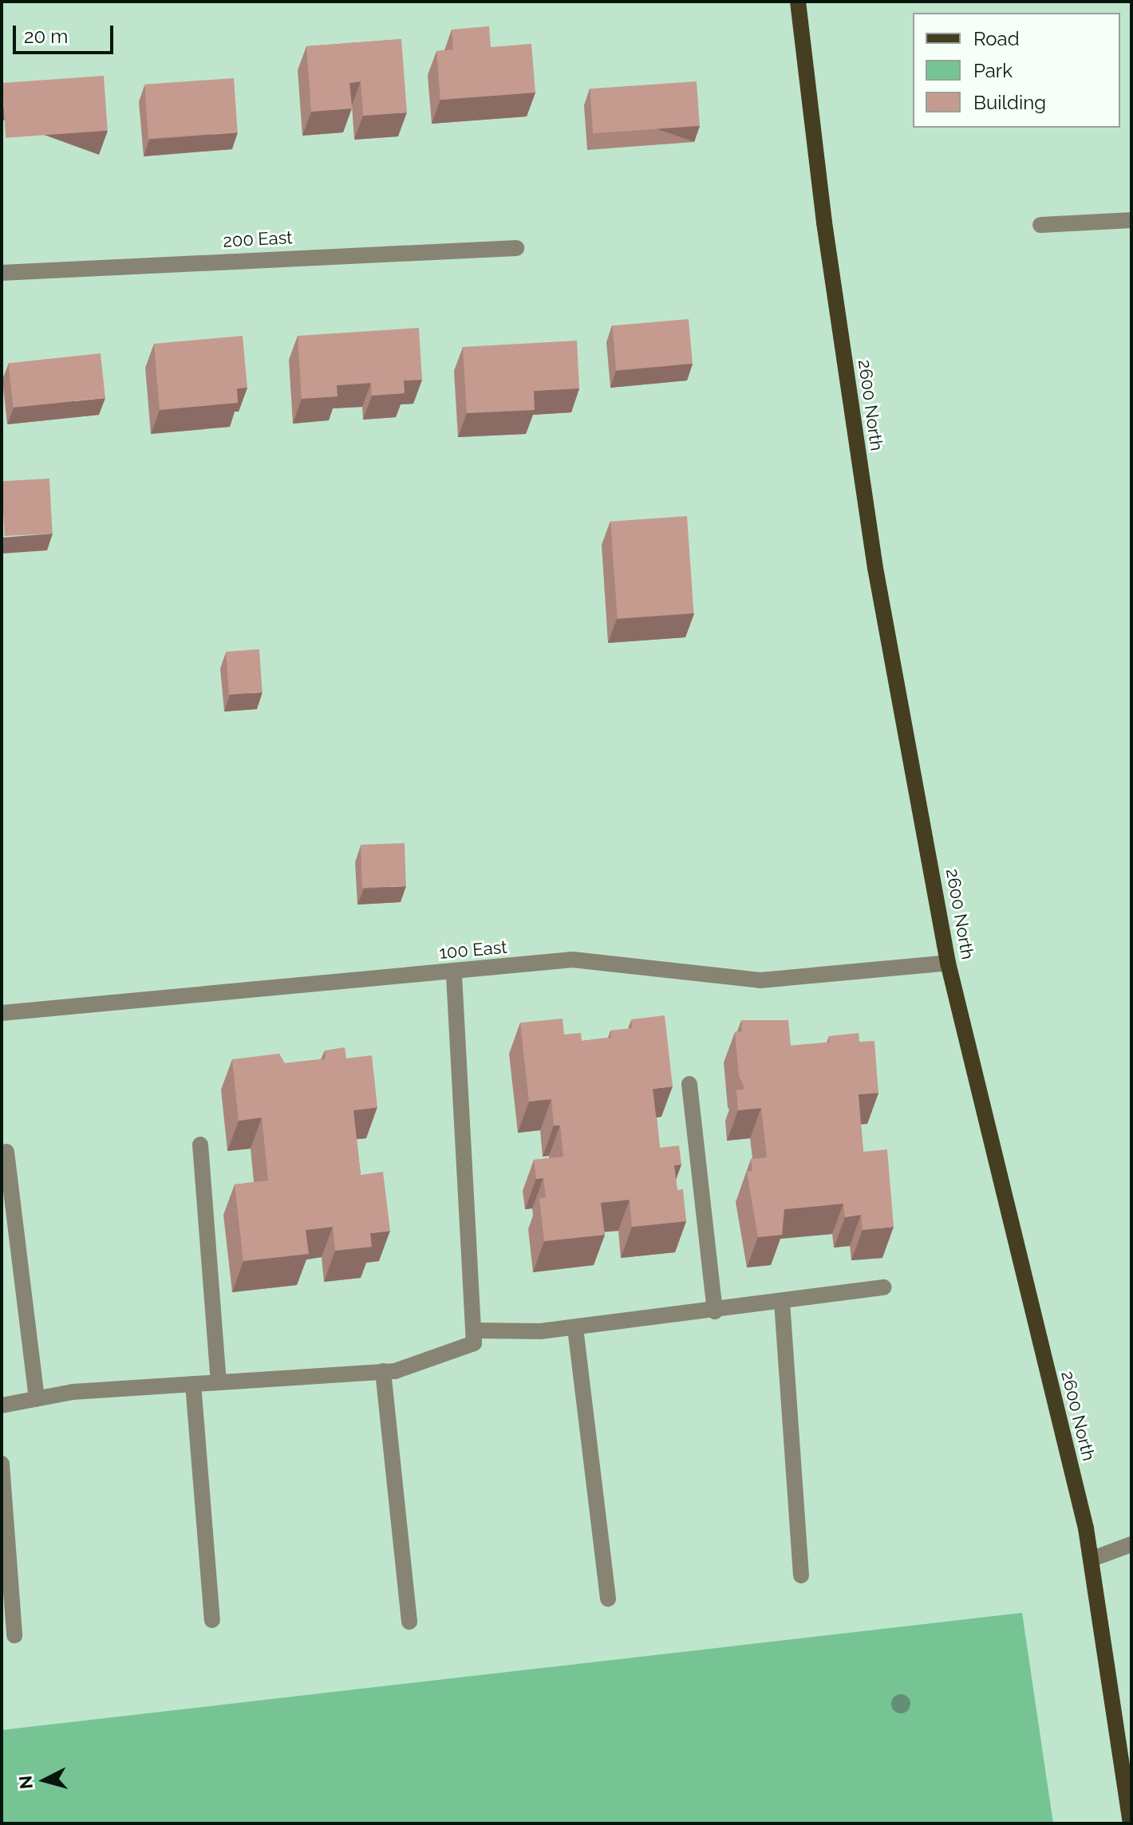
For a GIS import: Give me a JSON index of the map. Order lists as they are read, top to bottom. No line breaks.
{"streets":{"main road":["2600 North"],"street":["200 East","100 East"]},"crossings":[["2600 North","100 East"]],"legend":["Road","Park","Building"],"scale_bar":"20 m","north":"left"}
